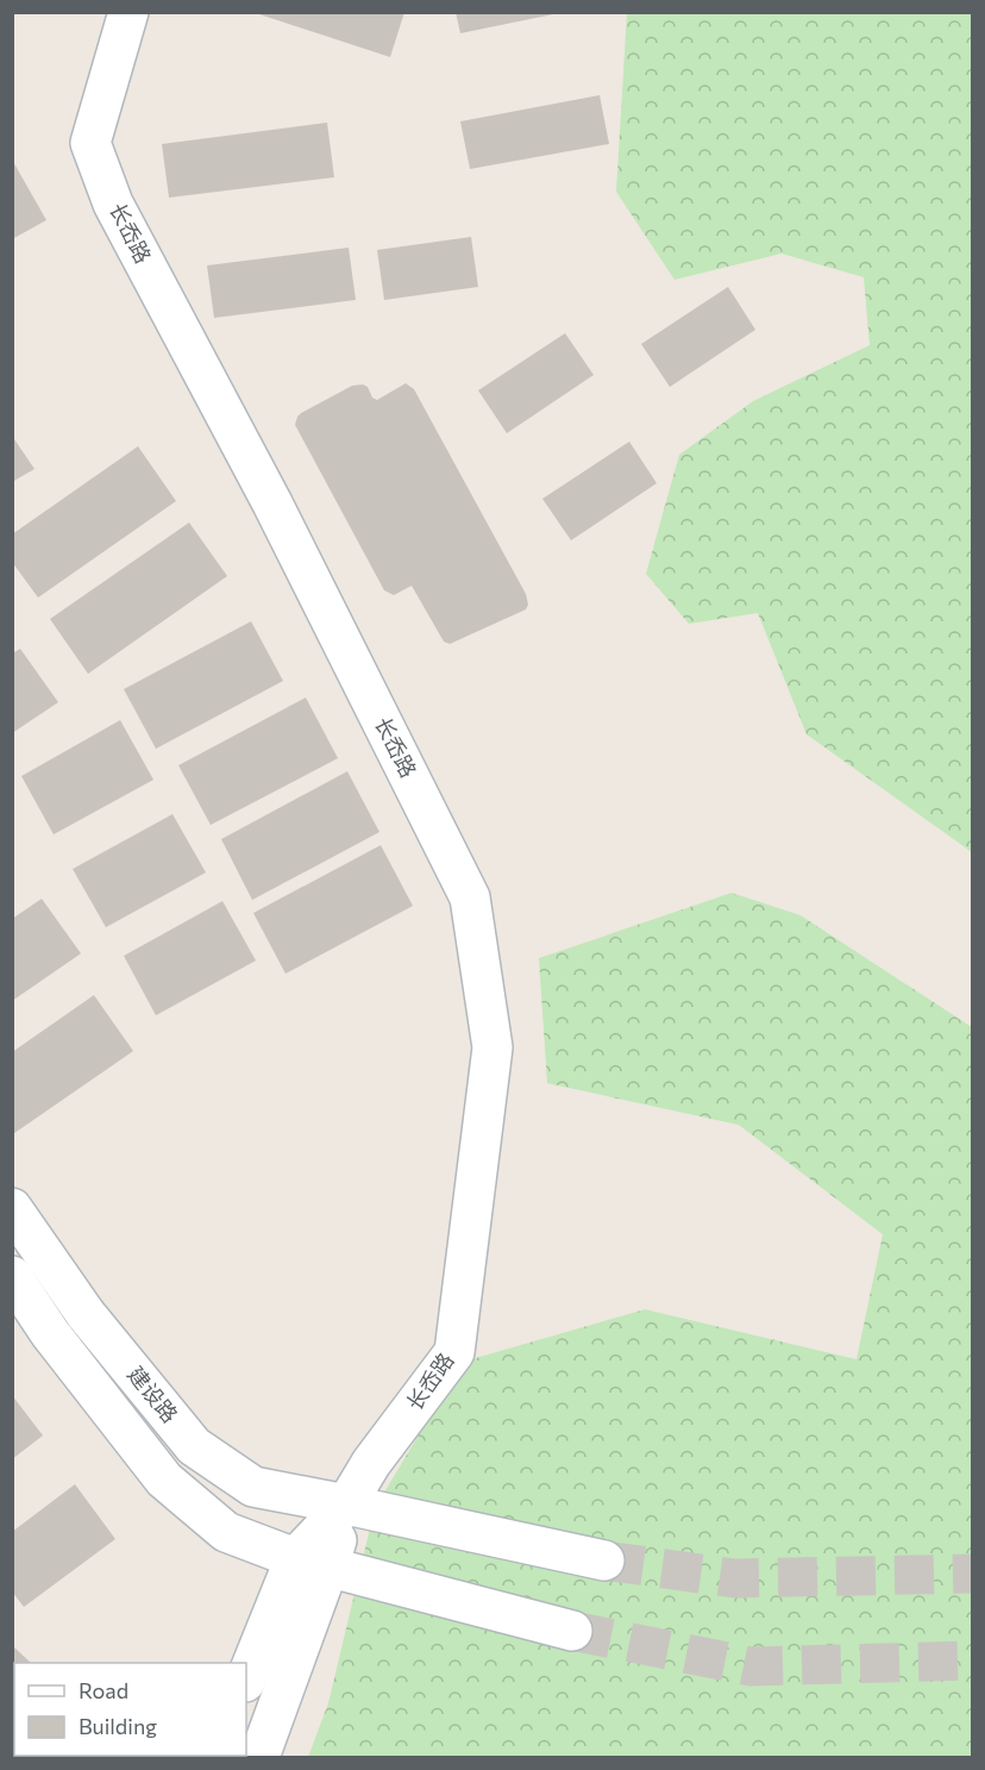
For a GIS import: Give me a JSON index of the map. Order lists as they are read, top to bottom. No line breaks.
{"streets":{"main road":["长岙路","建设路"]},"crossings":[["长岙路","建设路"]],"legend":["Road","Building"]}
